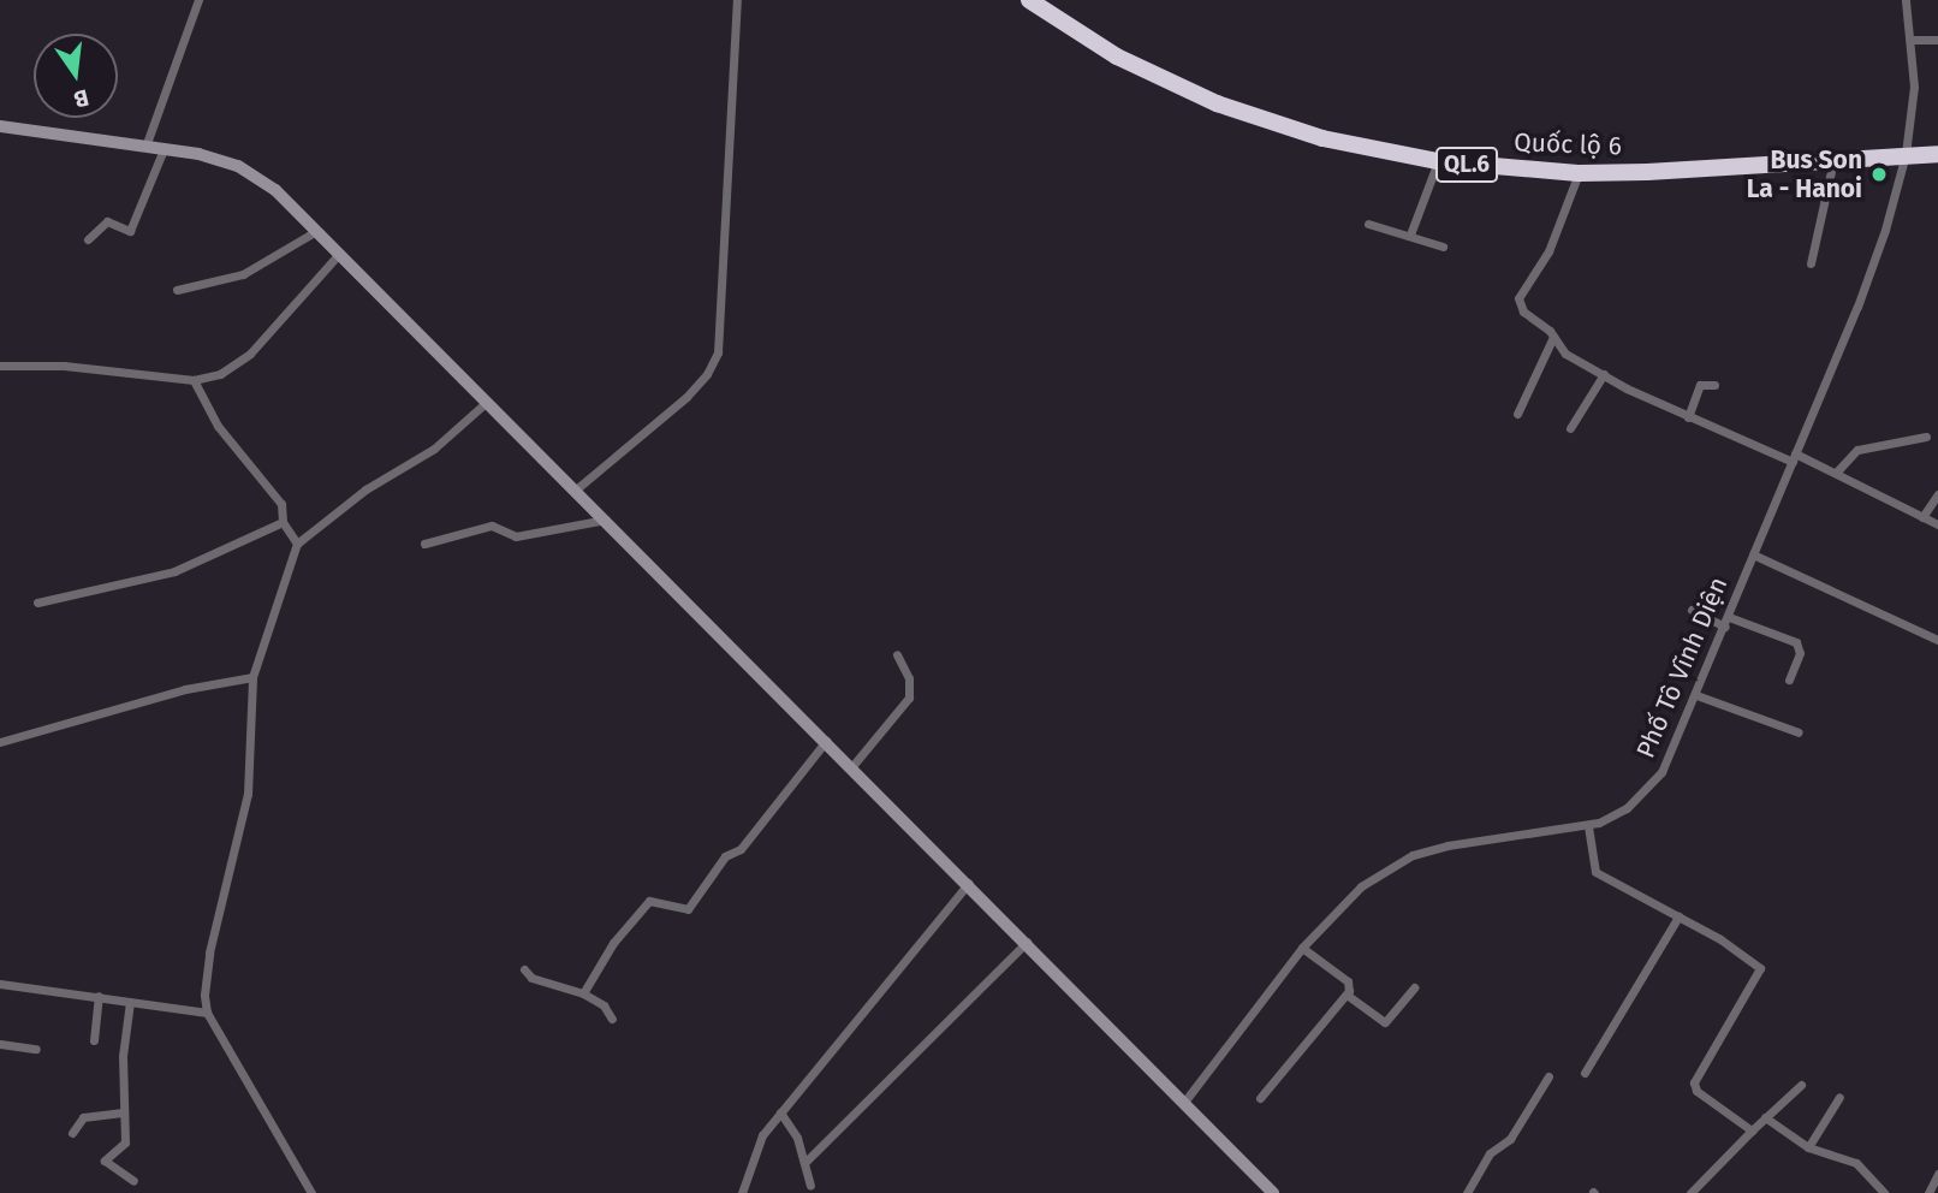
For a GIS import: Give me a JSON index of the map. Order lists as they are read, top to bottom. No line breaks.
{"streets":{"highway":["Quốc lộ 6","QL.6"],"street":["Phố Tô Vĩnh Diện"]},"crossings":[["Quốc lộ 6","Phố Tô Vĩnh Diện"]],"places":["Bus Son La - Hanoi"],"north":"bottom"}
